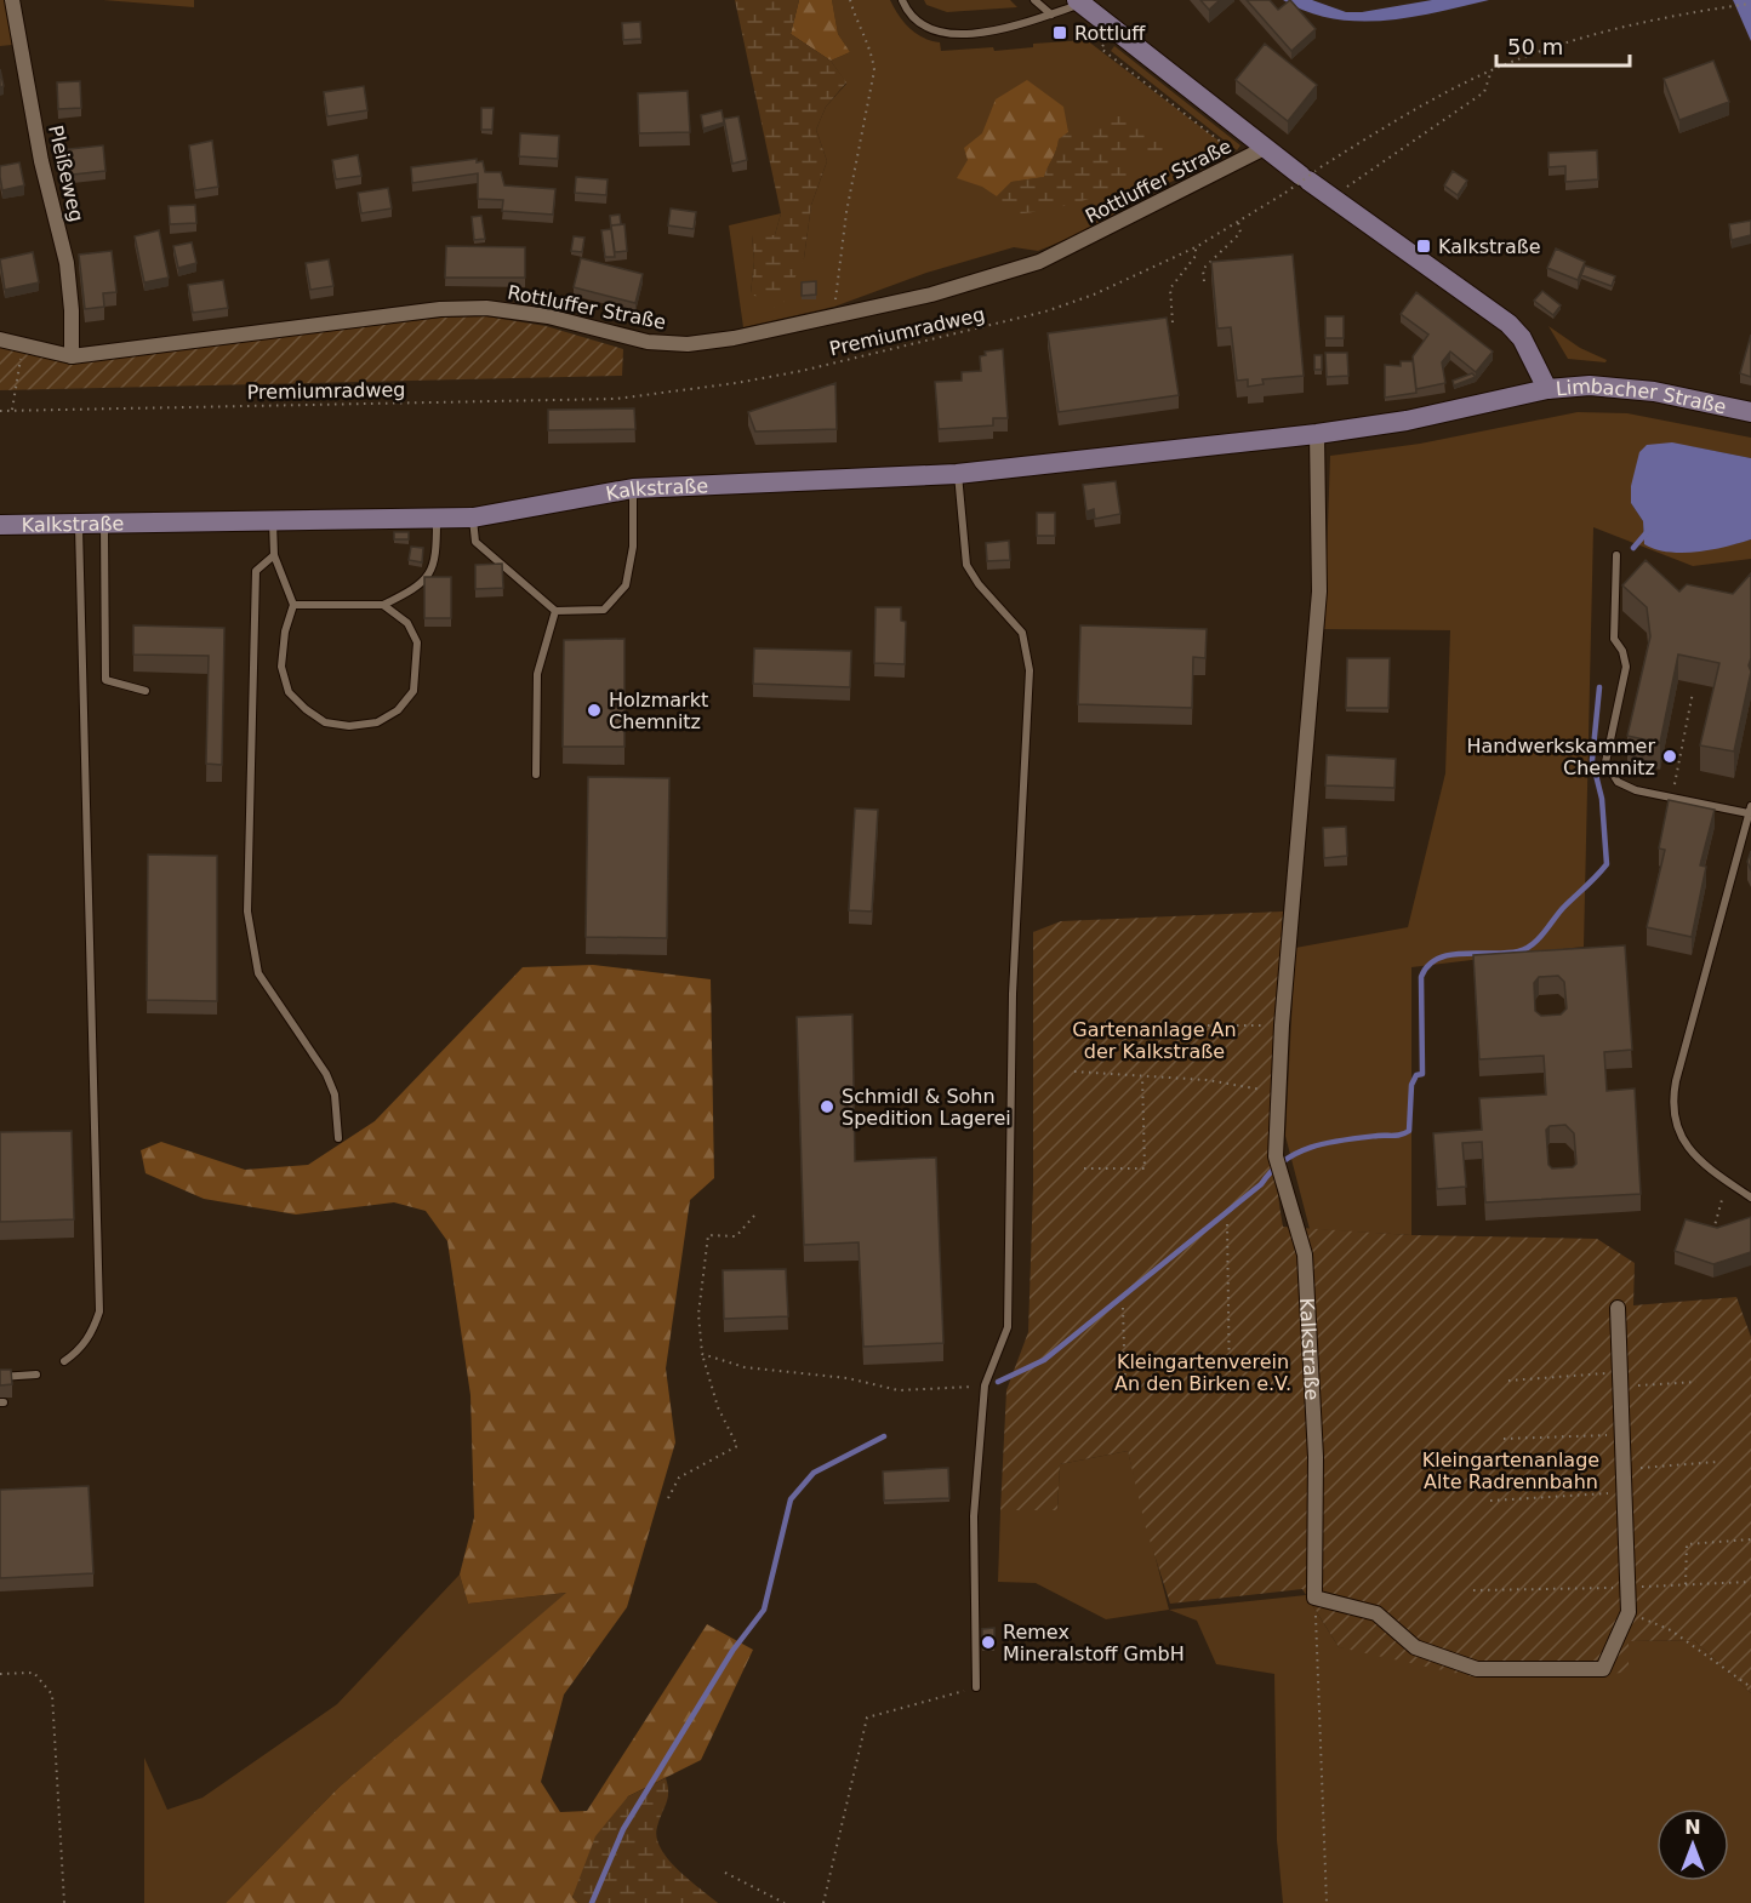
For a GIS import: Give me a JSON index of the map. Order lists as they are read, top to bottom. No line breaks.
{"streets":{"main road":["Limbacher Straße","Kalkstraße"],"street":["Pleißeweg","Rottluffer Straße"],"path":["Premiumradweg"]},"crossings":[["Pleißeweg","Rottluffer Straße"],["Rottluffer Straße","Limbacher Straße"],["Premiumradweg","Limbacher Straße"],["Limbacher Straße","Kalkstraße"]],"parks":["Gartenanlage An der Kalkstraße","Kleingartenverein An den Birken e.V.","Kleingartenanlage Alte Radrennbahn"],"places":{"transit":["Rottluff","Kalkstraße"],"other":["Holzmarkt Chemnitz","Handwerkskammer Chemnitz","Schmidl & Sohn Spedition Lagerei","Remex Mineralstoff GmbH"]},"scale_bar":"50 m","north":"top"}
